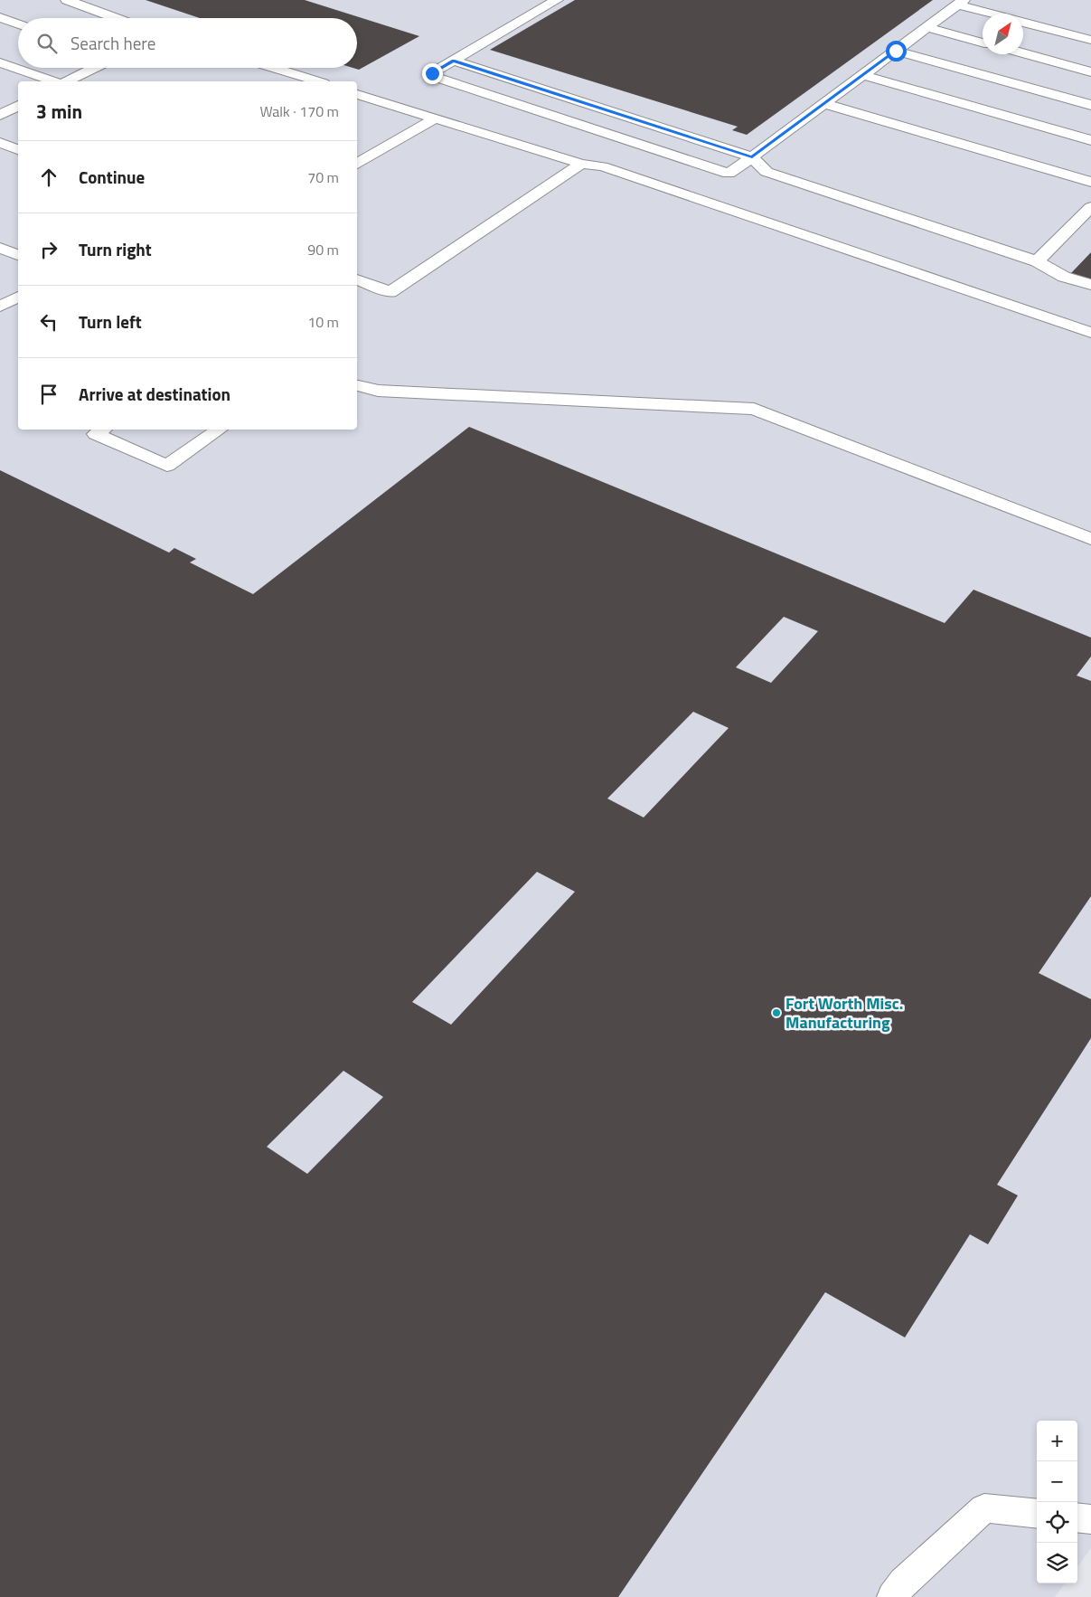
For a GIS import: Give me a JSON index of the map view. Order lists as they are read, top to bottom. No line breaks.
{"places":["Fort Worth Misc. Manufacturing"],"north":"top right","page":{"search":"Search here","heading":["3 min","Walk · 170 m"],"list":[["Continue","70 m"],["Turn right","90 m"],["Turn left","10 m"],"Arrive at destination"],"map_buttons":["+","−"]}}
